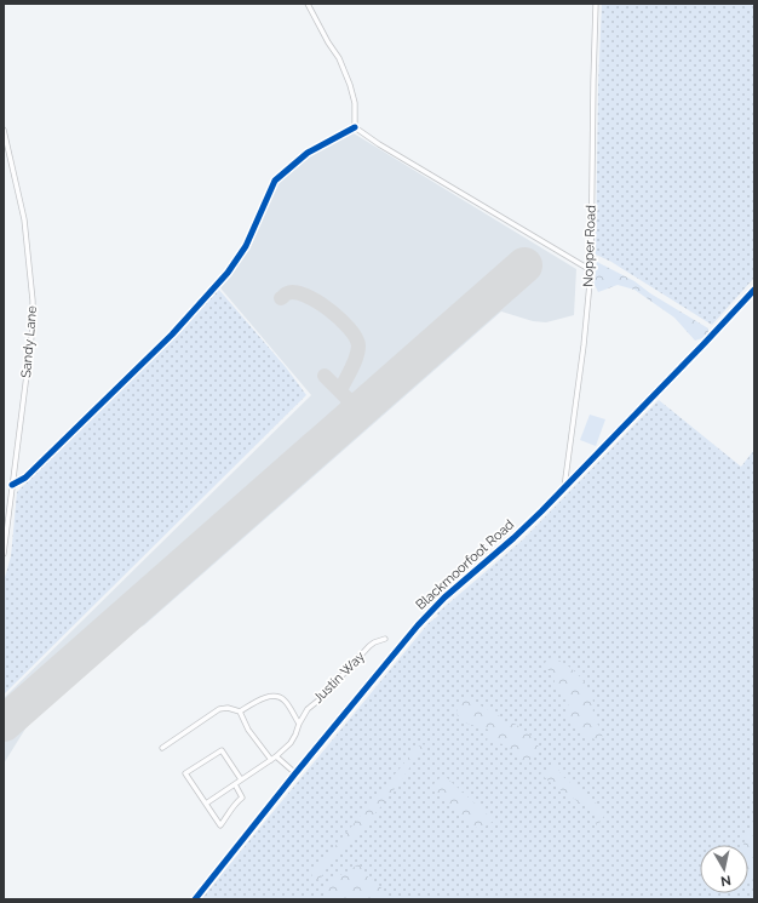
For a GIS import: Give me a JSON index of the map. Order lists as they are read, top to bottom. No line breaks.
{"streets":{"street":["Nopper Road","Sandy Lane","Blackmoorfoot Road","Justin Way"]},"crossings":[["Nopper Road","Blackmoorfoot Road"]],"north":"bottom"}
